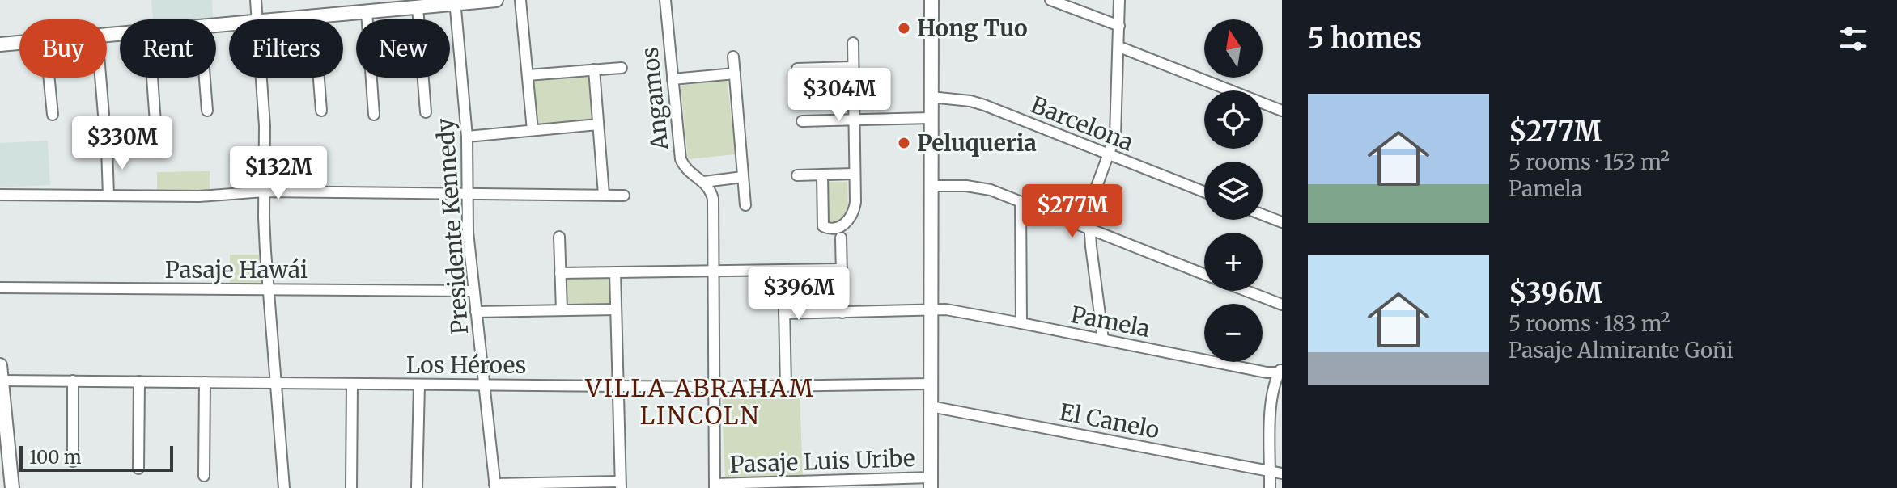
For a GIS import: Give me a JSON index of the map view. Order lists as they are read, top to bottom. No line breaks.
{"streets":{"street":["Angamos","Barcelona","Presidente Kennedy","Pasaje Hawái","Pamela","Los Héroes","El Canelo","Pasaje Luis Uribe"]},"crossings":[["Presidente Kennedy","Pasaje Hawái"],["Presidente Kennedy","Los Héroes"]],"districts":["VILLA ABRAHAM LINCOLN"],"places":["Hong Tuo","Peluqueria"],"scale_bar":"100 m","north":"top","page":{"heading":"5 homes","map_buttons":["+","−"],"chip":["Buy","Rent","Filters","New"],"price":["$304M","$330M","$132M","$277M","$396M"],"list":[{"name":"$277M","note":"5 rooms · 153 m² · Pamela"},{"name":"$396M","note":"5 rooms · 183 m² · Pasaje Almirante Goñi"}],"scale":"100 m"}}
